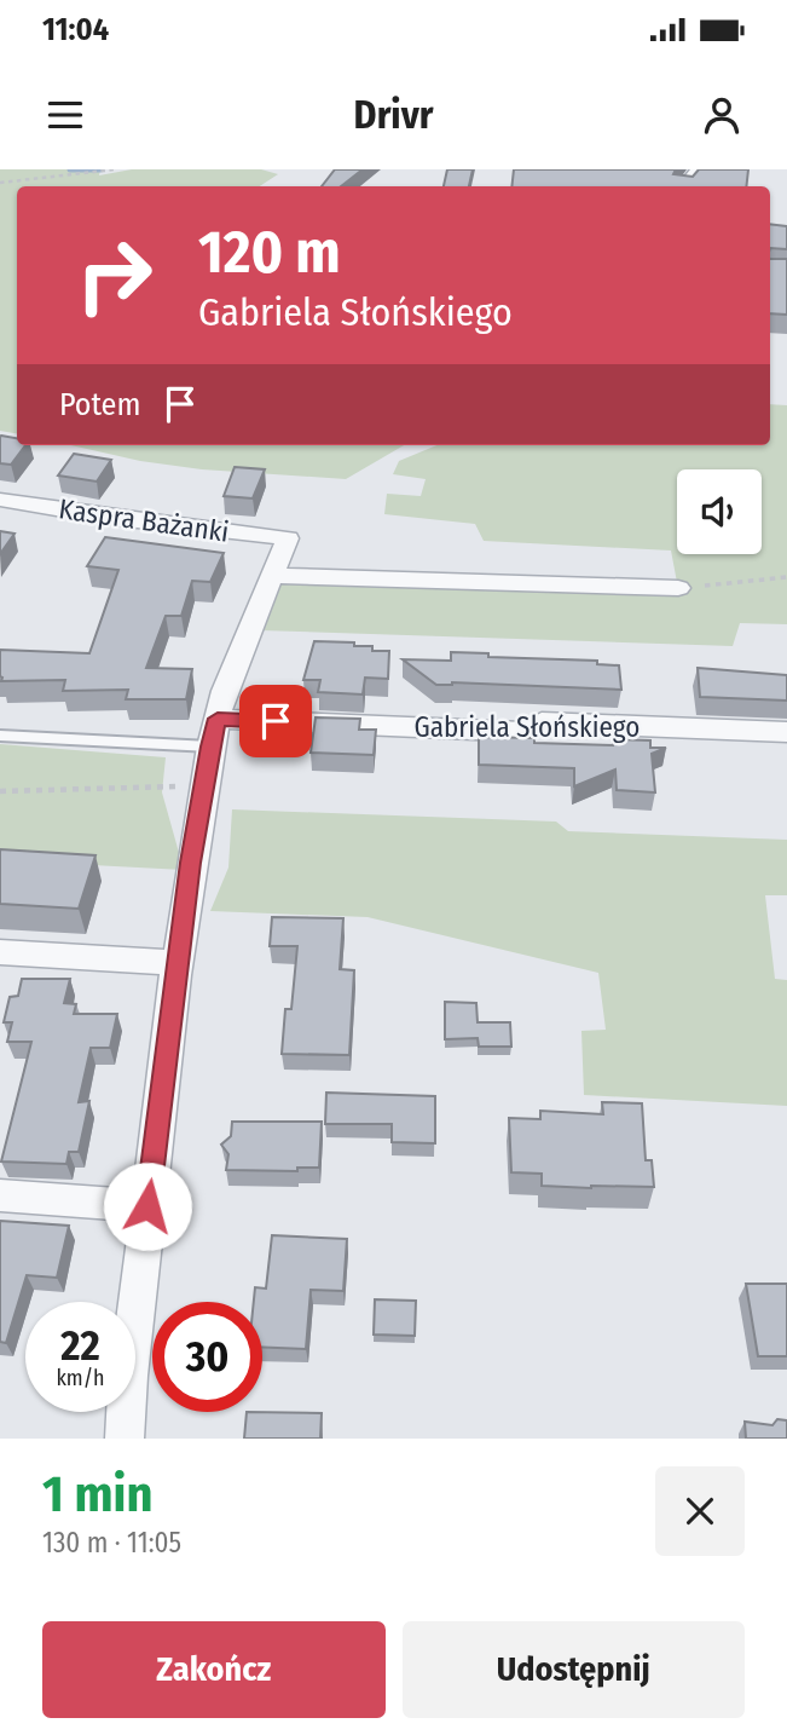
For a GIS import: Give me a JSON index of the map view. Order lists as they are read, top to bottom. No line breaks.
{"streets":{"street":["Kaspra Bażanki","Gabriela Słońskiego"]},"page":{"status":"11:04","header":"Drivr","turn":["120 m","Gabriela Słońskiego"],"then":"Potem","speed":"22 km/h","limit":"30","heading":["1 min","130 m · 11:05"],"buttons":["Zakończ","Udostępnij"]}}
